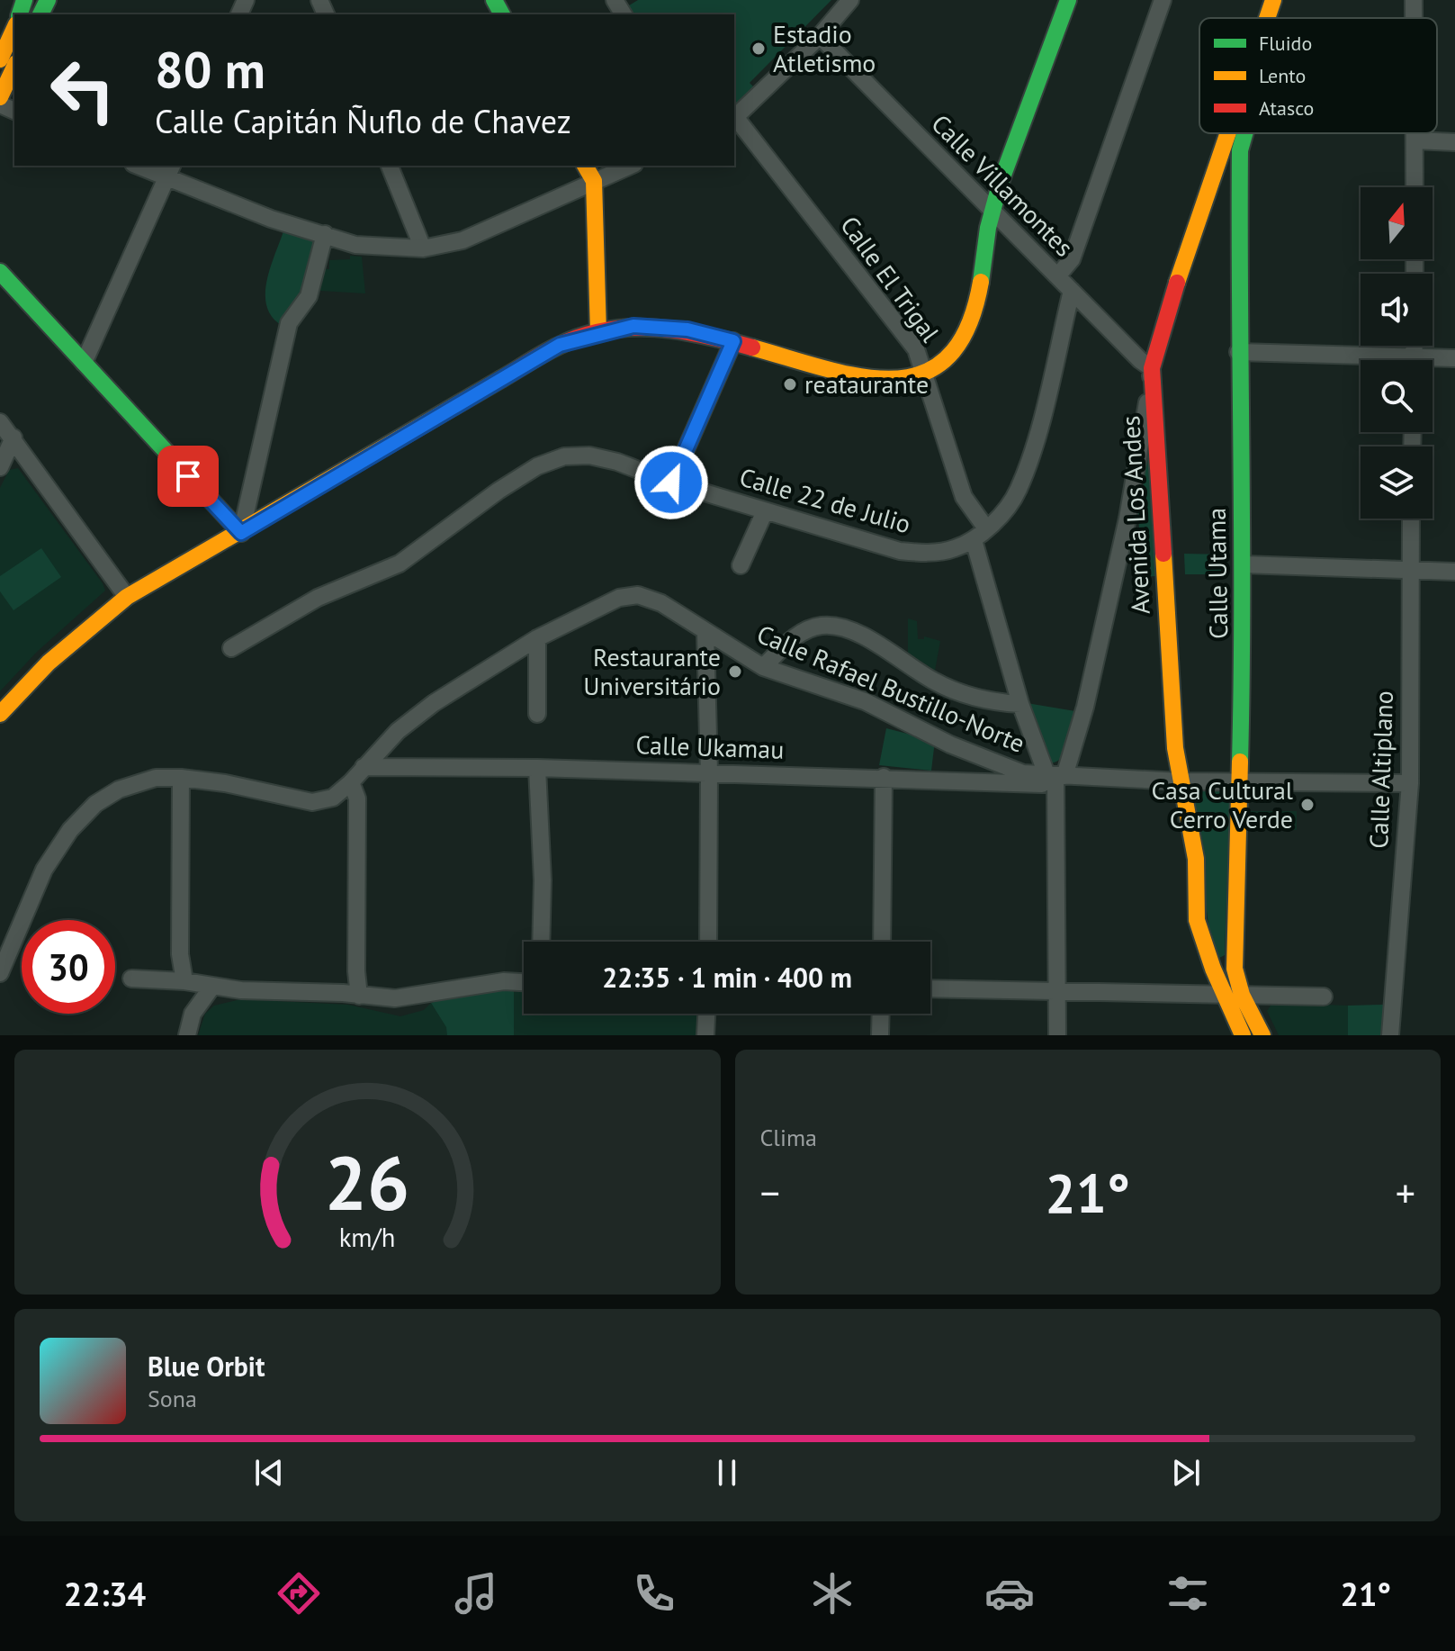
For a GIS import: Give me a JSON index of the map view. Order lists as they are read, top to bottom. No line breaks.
{"streets":{"street":["Calle Villamontes","Calle El Trigal","Calle 22 de Julio","Avenida Los Andes","Calle Utama","Calle Rafael Bustillo-Norte","Calle Ukamau","Calle Altiplano"]},"crossings":[["Calle Villamontes","Calle 22 de Julio"],["Calle Villamontes","Avenida Los Andes"],["Calle El Trigal","Calle 22 de Julio"],["Calle El Trigal","Calle Rafael Bustillo-Norte"],["Calle El Trigal","Calle Ukamau"],["Avenida Los Andes","Calle Utama"],["Avenida Los Andes","Calle Ukamau"],["Calle Utama","Calle Ukamau"],["Calle Rafael Bustillo-Norte","Calle Ukamau"],["Calle Ukamau","Calle Altiplano"]],"places":["Estadio Atletismo","reataurante","Restaurante Universitário","Casa Cultural Cerro Verde"],"legend":["Fluido","Lento","Atasco"],"north":"top","page":{"turn":["80 m","Calle Capitán Ñuflo de Chavez"],"limit":"30","trip":"22:35 · 1 min · 400 m","tile":"Clima","heat":["−","21°","+"],"song":["Blue Orbit","Sona"],"tabs":["22:34","21°"],"gauge":["26","km/h"]}}
